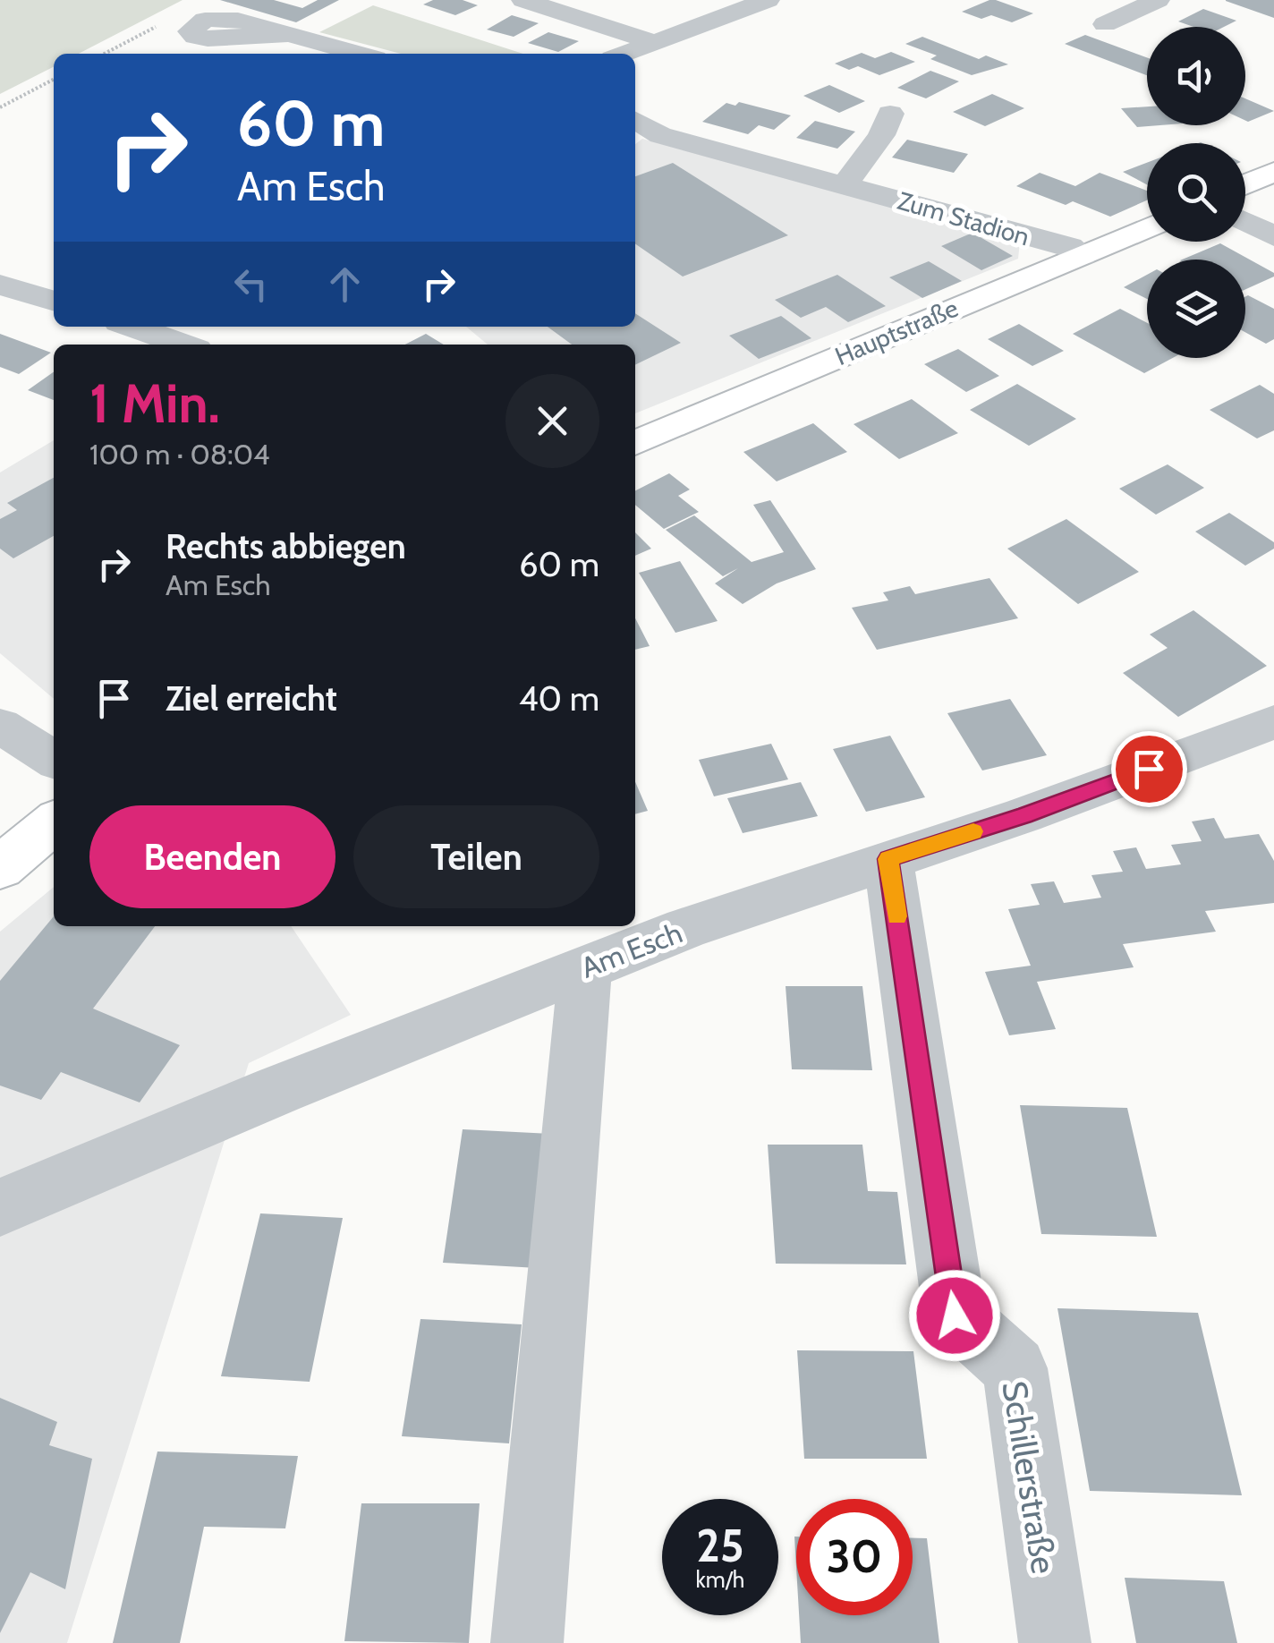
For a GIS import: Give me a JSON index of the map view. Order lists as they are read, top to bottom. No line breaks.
{"streets":{"main road":["Hauptstraße"],"street":["Zum Stadion","Am Esch","Schillerstraße"]},"crossings":[["Zum Stadion","Hauptstraße"],["Am Esch","Schillerstraße"]],"page":{"turn":["60 m","Am Esch"],"heading":["1 Min.","100 m · 08:04"],"list":[{"name":"Rechts abbiegen","note":"Am Esch","value":"60 m"},{"name":"Ziel erreicht","value":"40 m"}],"buttons":["Beenden","Teilen"],"speed":"25 km/h","limit":"30"}}
